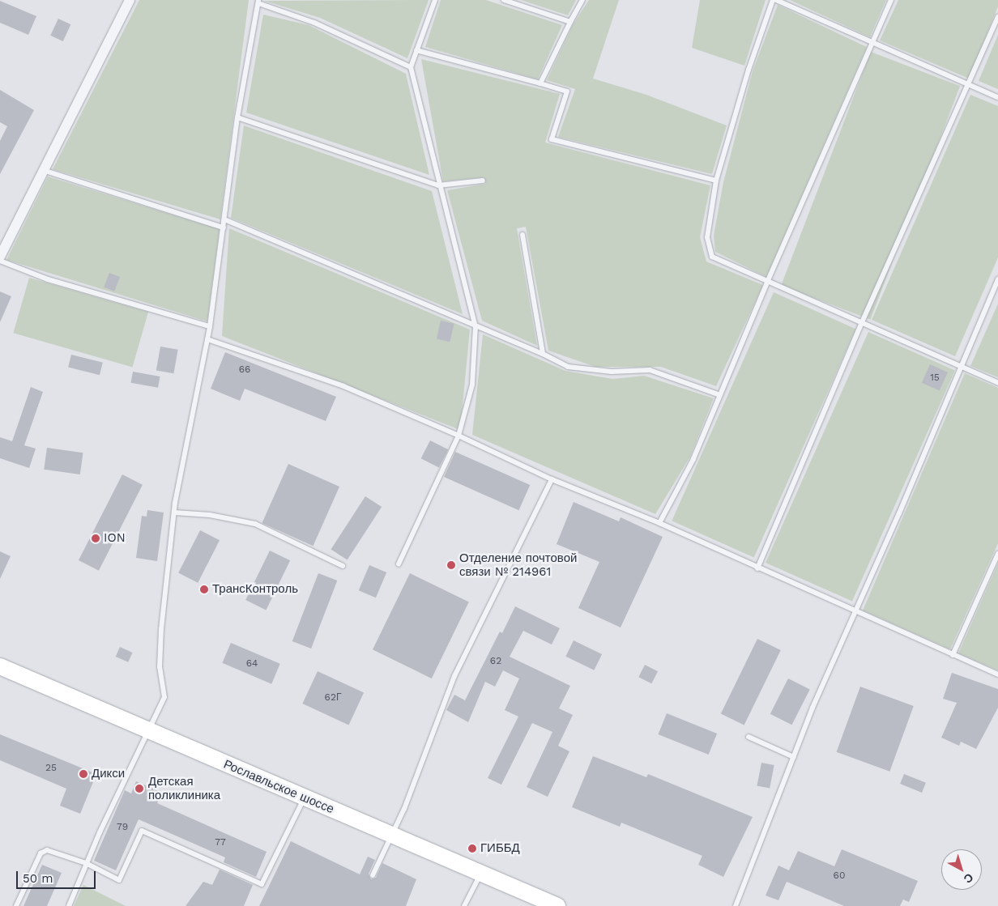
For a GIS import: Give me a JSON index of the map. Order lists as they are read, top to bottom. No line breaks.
{"streets":{"main road":["Рославльское шоссе"]},"places":["ION","Отделение почтовой связи № 214961","ТрансКонтроль","Дикси","Детская поликлиника","ГИББД"],"house_numbers":["66","15","62","64","62Г","25","79","77","60"],"scale_bar":"50 m","north":"bottom right"}
